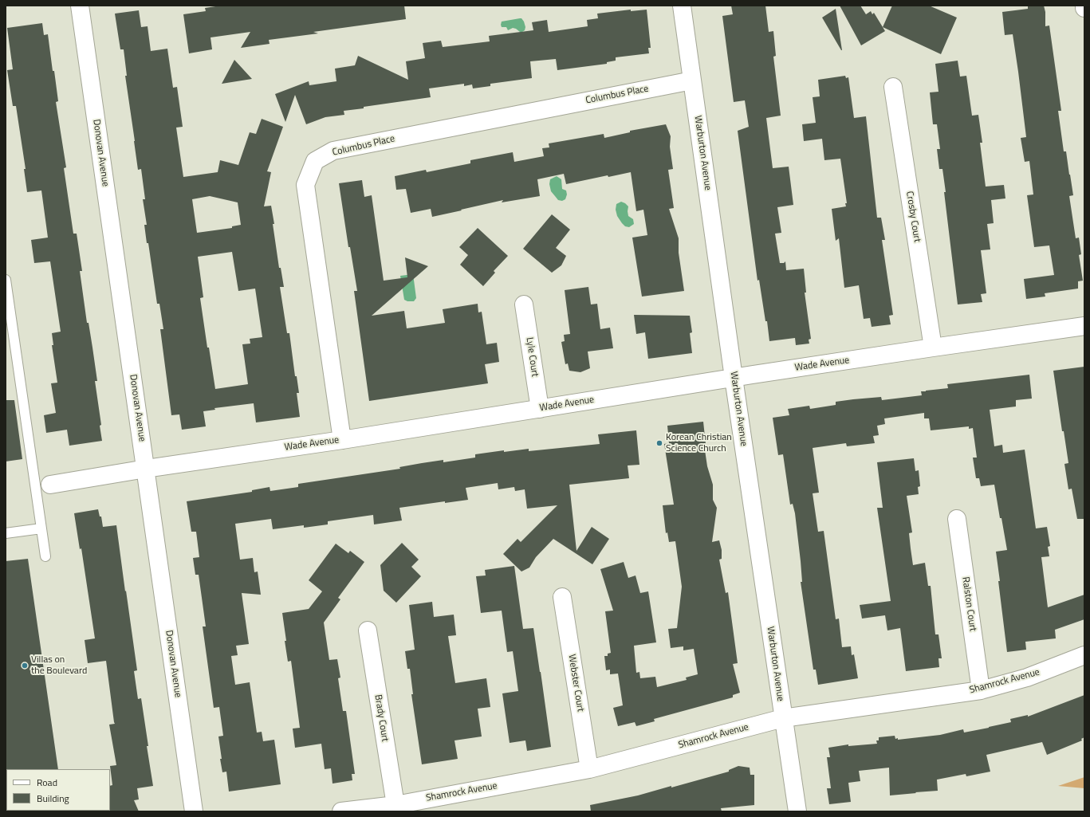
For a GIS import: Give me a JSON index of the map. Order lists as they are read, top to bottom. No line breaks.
{"streets":{"street":["Columbus Place","Donovan Avenue","Warburton Avenue","Crosby Court","Lyle Court","Wade Avenue","Ralston Court","Shamrock Avenue","Webster Court","Brady Court"]},"crossings":[["Columbus Place","Warburton Avenue"],["Columbus Place","Wade Avenue"],["Donovan Avenue","Wade Avenue"],["Warburton Avenue","Wade Avenue"],["Warburton Avenue","Shamrock Avenue"],["Crosby Court","Wade Avenue"],["Lyle Court","Wade Avenue"],["Ralston Court","Shamrock Avenue"],["Shamrock Avenue","Webster Court"],["Shamrock Avenue","Brady Court"]],"places":["Korean Christian Science Church","Villas on the Boulevard"],"legend":["Road","Building"]}
